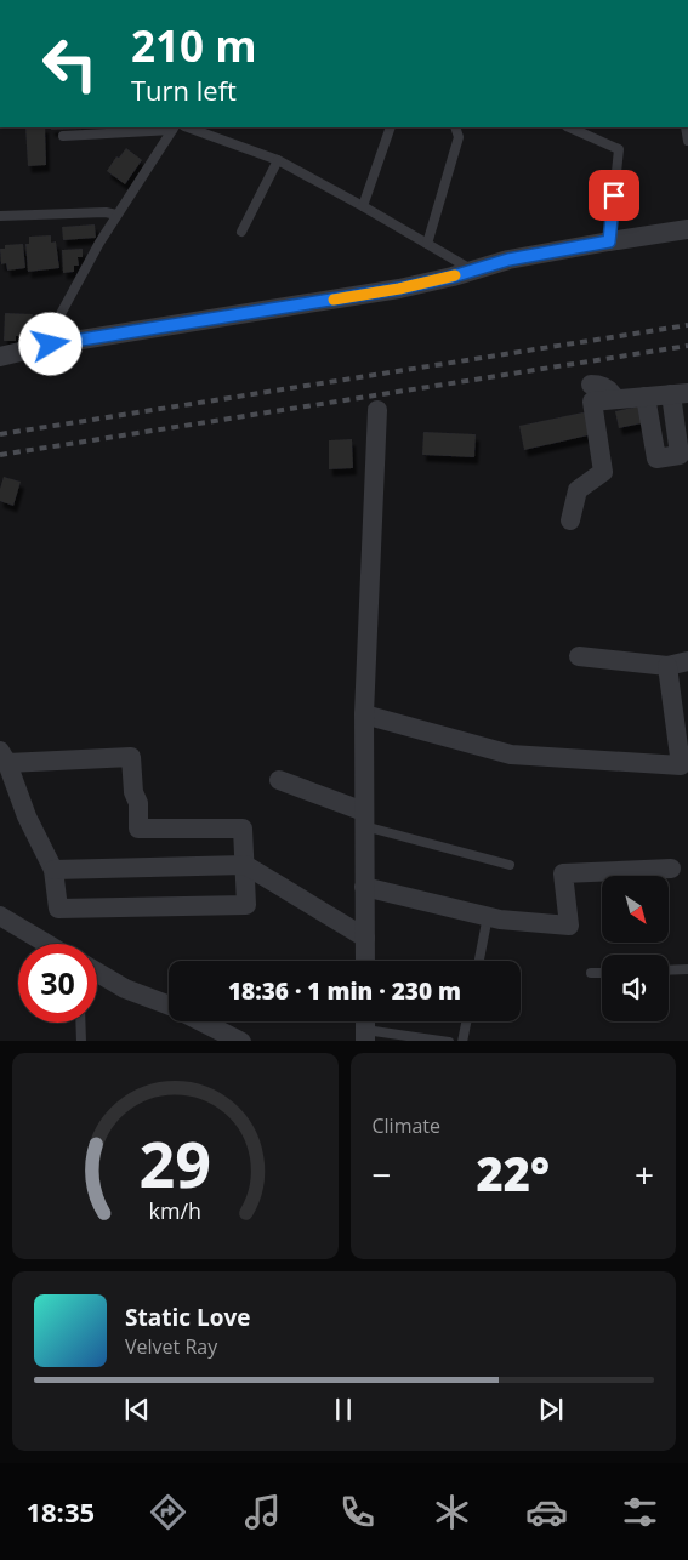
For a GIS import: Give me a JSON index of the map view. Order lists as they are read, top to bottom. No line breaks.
{"north":"bottom right","page":{"turn":["210 m","Turn left"],"limit":"30","trip":"18:36 · 1 min · 230 m","tile":"Climate","heat":["−","22°","+"],"song":["Static Love","Velvet Ray"],"tabs":"18:35","gauge":["29","km/h"]}}
